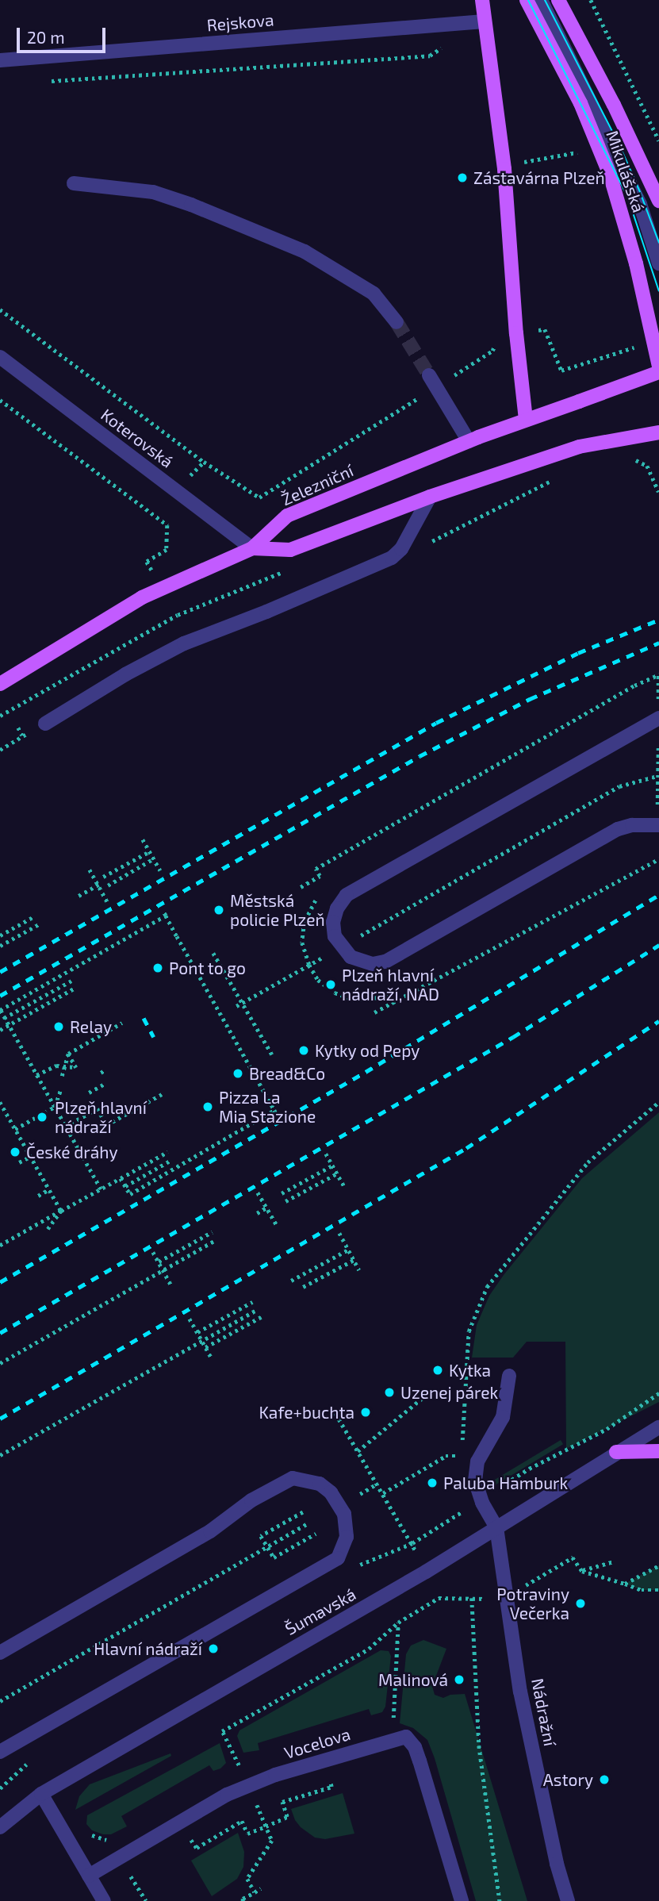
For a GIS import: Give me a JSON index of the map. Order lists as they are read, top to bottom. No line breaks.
{"streets":{"main road":["Mikulášská","Železniční"],"street":["Rejskova","Koterovská","Šumavská","Nádražní","Vocelova"]},"crossings":[["Koterovská","Železniční"],["Šumavská","Nádražní"]],"places":["Zástavárna Plzeň","Městská policie Plzeň","Pont to go","Plzeň hlavní nádraží, NAD","Relay","Kytky od Pepy","Bread&Co","Pizza La Mia Stazione","Plzeň hlavní nádraží","České dráhy","Kytka","Uzenej párek","Kafe+buchta","Paluba Hamburk","Potraviny Večerka","Hlavní nádraží","Malinová","Astory"],"scale_bar":"20 m"}
